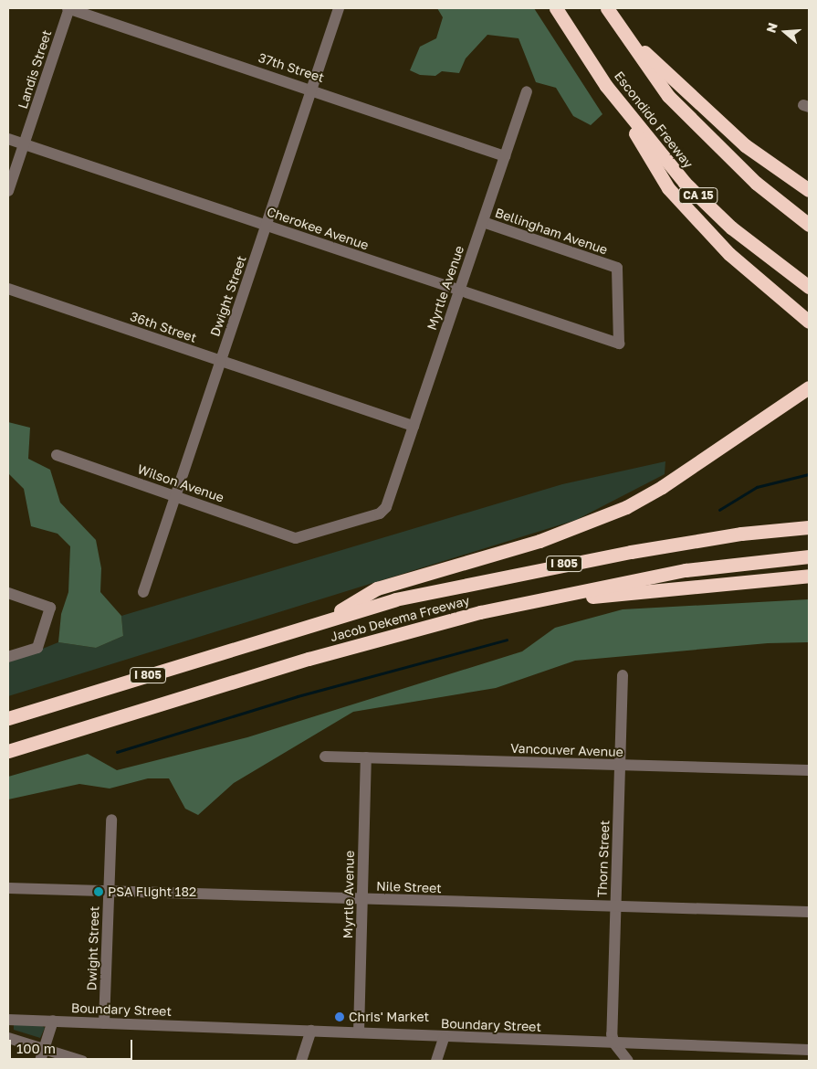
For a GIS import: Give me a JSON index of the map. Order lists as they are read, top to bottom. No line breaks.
{"streets":{"highway":["Escondido Freeway","CA 15","I 805","Jacob Dekema Freeway"],"street":["37th Street","Landis Street","Cherokee Avenue","Bellingham Avenue","Myrtle Avenue","Dwight Street","36th Street","Wilson Avenue","Vancouver Avenue","Thorn Street","Nile Street","Boundary Street"]},"crossings":[["37th Street","Landis Street"],["37th Street","Myrtle Avenue"],["37th Street","Dwight Street"],["Landis Street","Cherokee Avenue"],["Cherokee Avenue","Bellingham Avenue"],["Cherokee Avenue","Myrtle Avenue"],["Cherokee Avenue","Dwight Street"],["Bellingham Avenue","Myrtle Avenue"],["Myrtle Avenue","36th Street"],["Myrtle Avenue","Wilson Avenue"],["Myrtle Avenue","Vancouver Avenue"],["Myrtle Avenue","Nile Street"],["Myrtle Avenue","Boundary Street"],["Dwight Street","36th Street"],["Dwight Street","Wilson Avenue"],["Dwight Street","Nile Street"],["Dwight Street","Boundary Street"],["Vancouver Avenue","Thorn Street"],["Thorn Street","Nile Street"],["Thorn Street","Boundary Street"]],"places":["PSA Flight 182","Chris' Market"],"scale_bar":"100 m","north":"left"}
